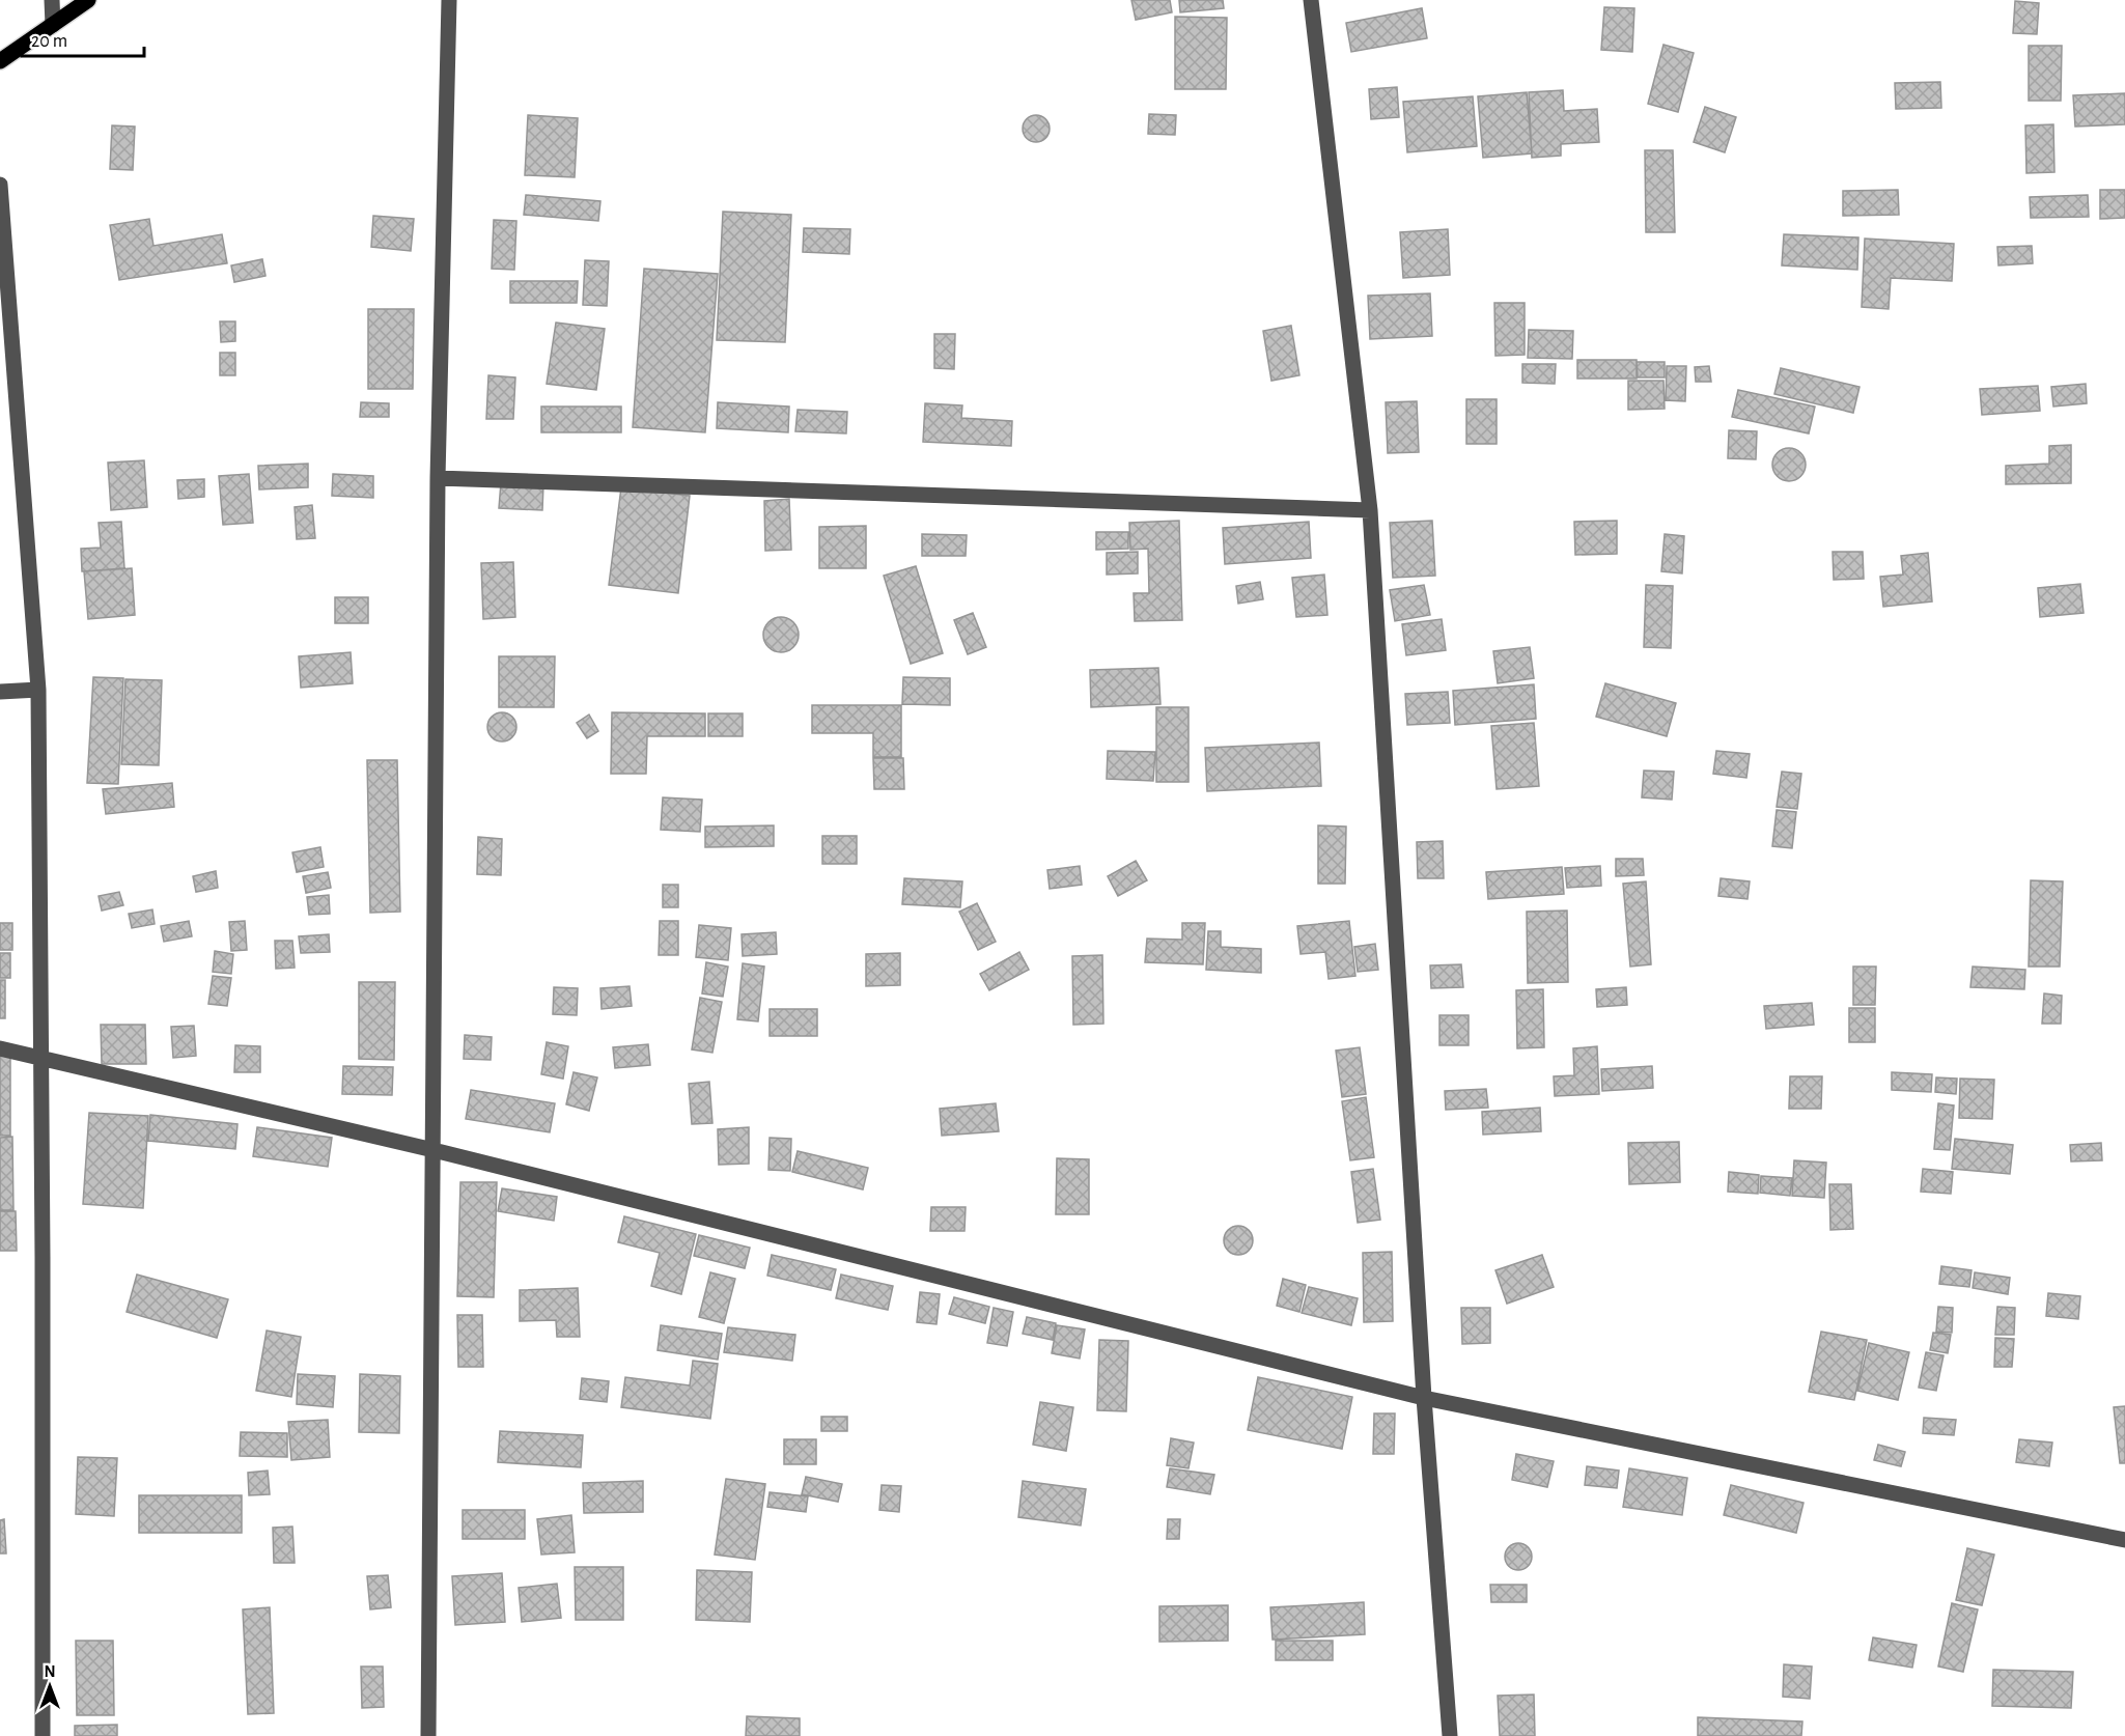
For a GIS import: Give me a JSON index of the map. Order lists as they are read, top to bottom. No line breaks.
{"scale_bar":"20 m","north":"top"}
